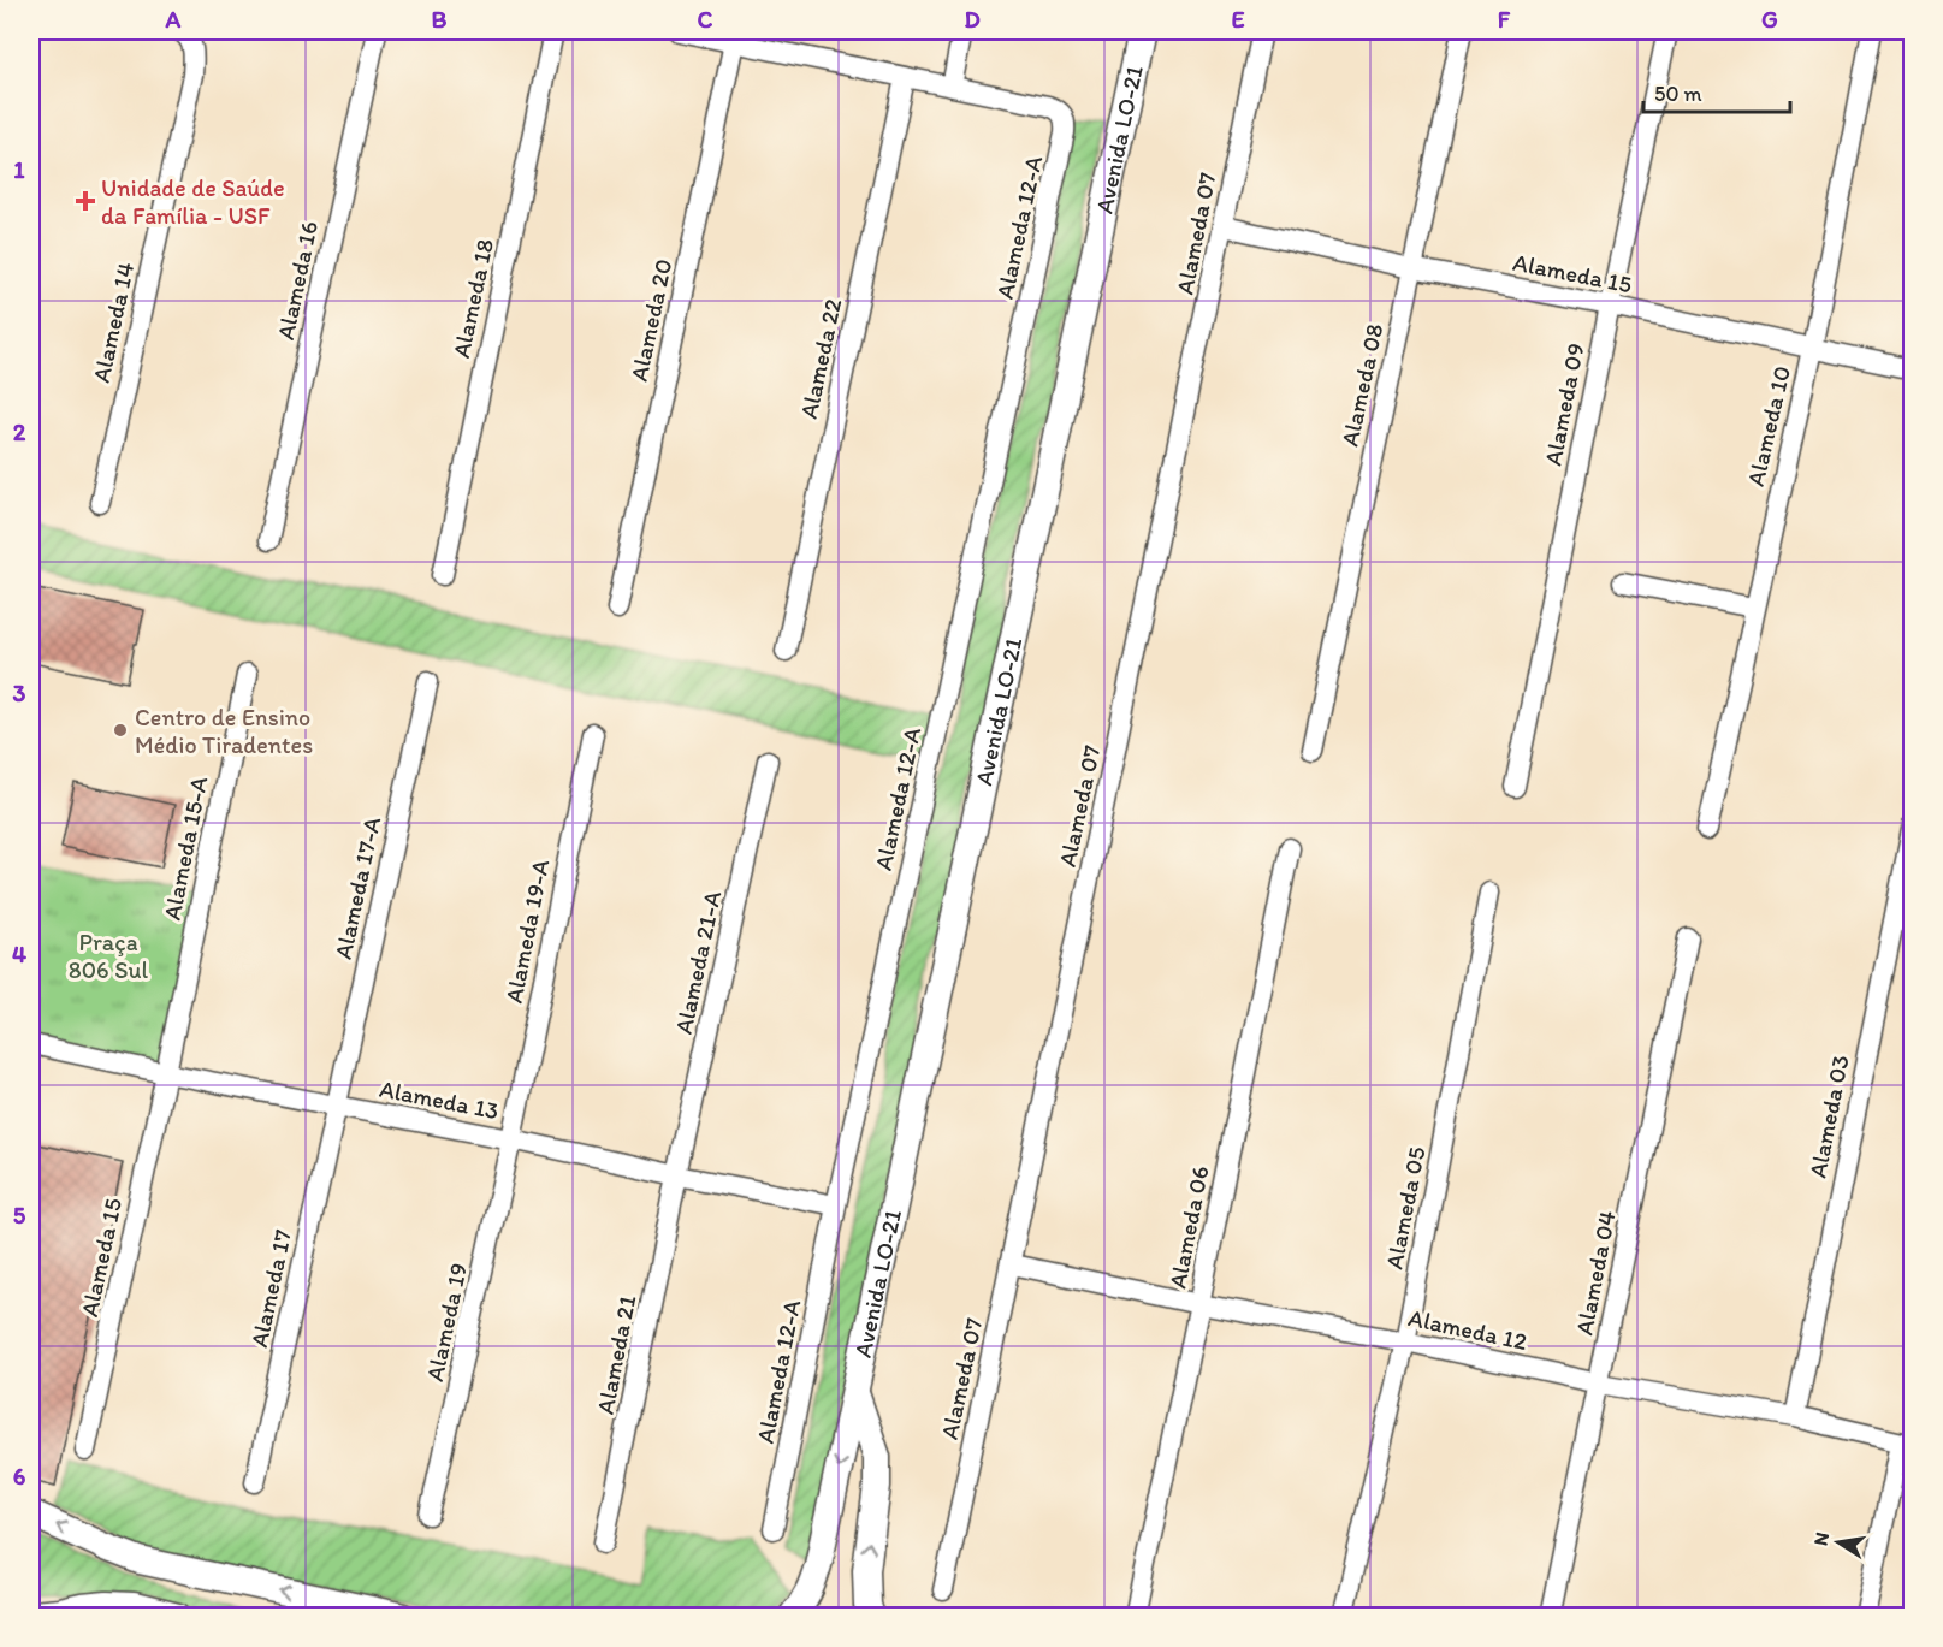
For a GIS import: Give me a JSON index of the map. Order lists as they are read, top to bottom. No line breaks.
{"streets":{"street":["Avenida LO-21","Alameda 12-A","Alameda 07","Alameda 15","Alameda 16","Alameda 18","Alameda 20","Alameda 14","Alameda 22","Alameda 08","Alameda 09","Alameda 10","Alameda 15-A","Alameda 17-A","Alameda 19-A","Alameda 21-A","Alameda 13","Alameda 03","Alameda 05","Alameda 06","Alameda 04","Alameda 17","Alameda 19","Alameda 12","Alameda 21"]},"crossings":[["Alameda 12-A","Alameda 13"],["Alameda 07","Alameda 15"],["Alameda 07","Alameda 12"],["Alameda 15","Alameda 08"],["Alameda 15","Alameda 09"],["Alameda 15","Alameda 10"],["Alameda 15","Alameda 15-A"],["Alameda 15","Alameda 13"],["Alameda 15-A","Alameda 13"],["Alameda 17-A","Alameda 13"],["Alameda 17-A","Alameda 17"],["Alameda 19-A","Alameda 13"],["Alameda 19-A","Alameda 19"],["Alameda 21-A","Alameda 13"],["Alameda 21-A","Alameda 21"],["Alameda 13","Alameda 17"],["Alameda 13","Alameda 19"],["Alameda 13","Alameda 21"],["Alameda 03","Alameda 12"],["Alameda 05","Alameda 12"],["Alameda 06","Alameda 12"],["Alameda 04","Alameda 12"]],"parks":["Praça 806 Sul"],"places":{"health":["Unidade de Saúde da Família - USF"],"other":["Centro de Ensino Médio Tiradentes"]},"scale_bar":"50 m","north":"left","grid":{"columns":["A","B","C","D","E","F","G"],"rows":["1","2","3","4","5","6"]}}
